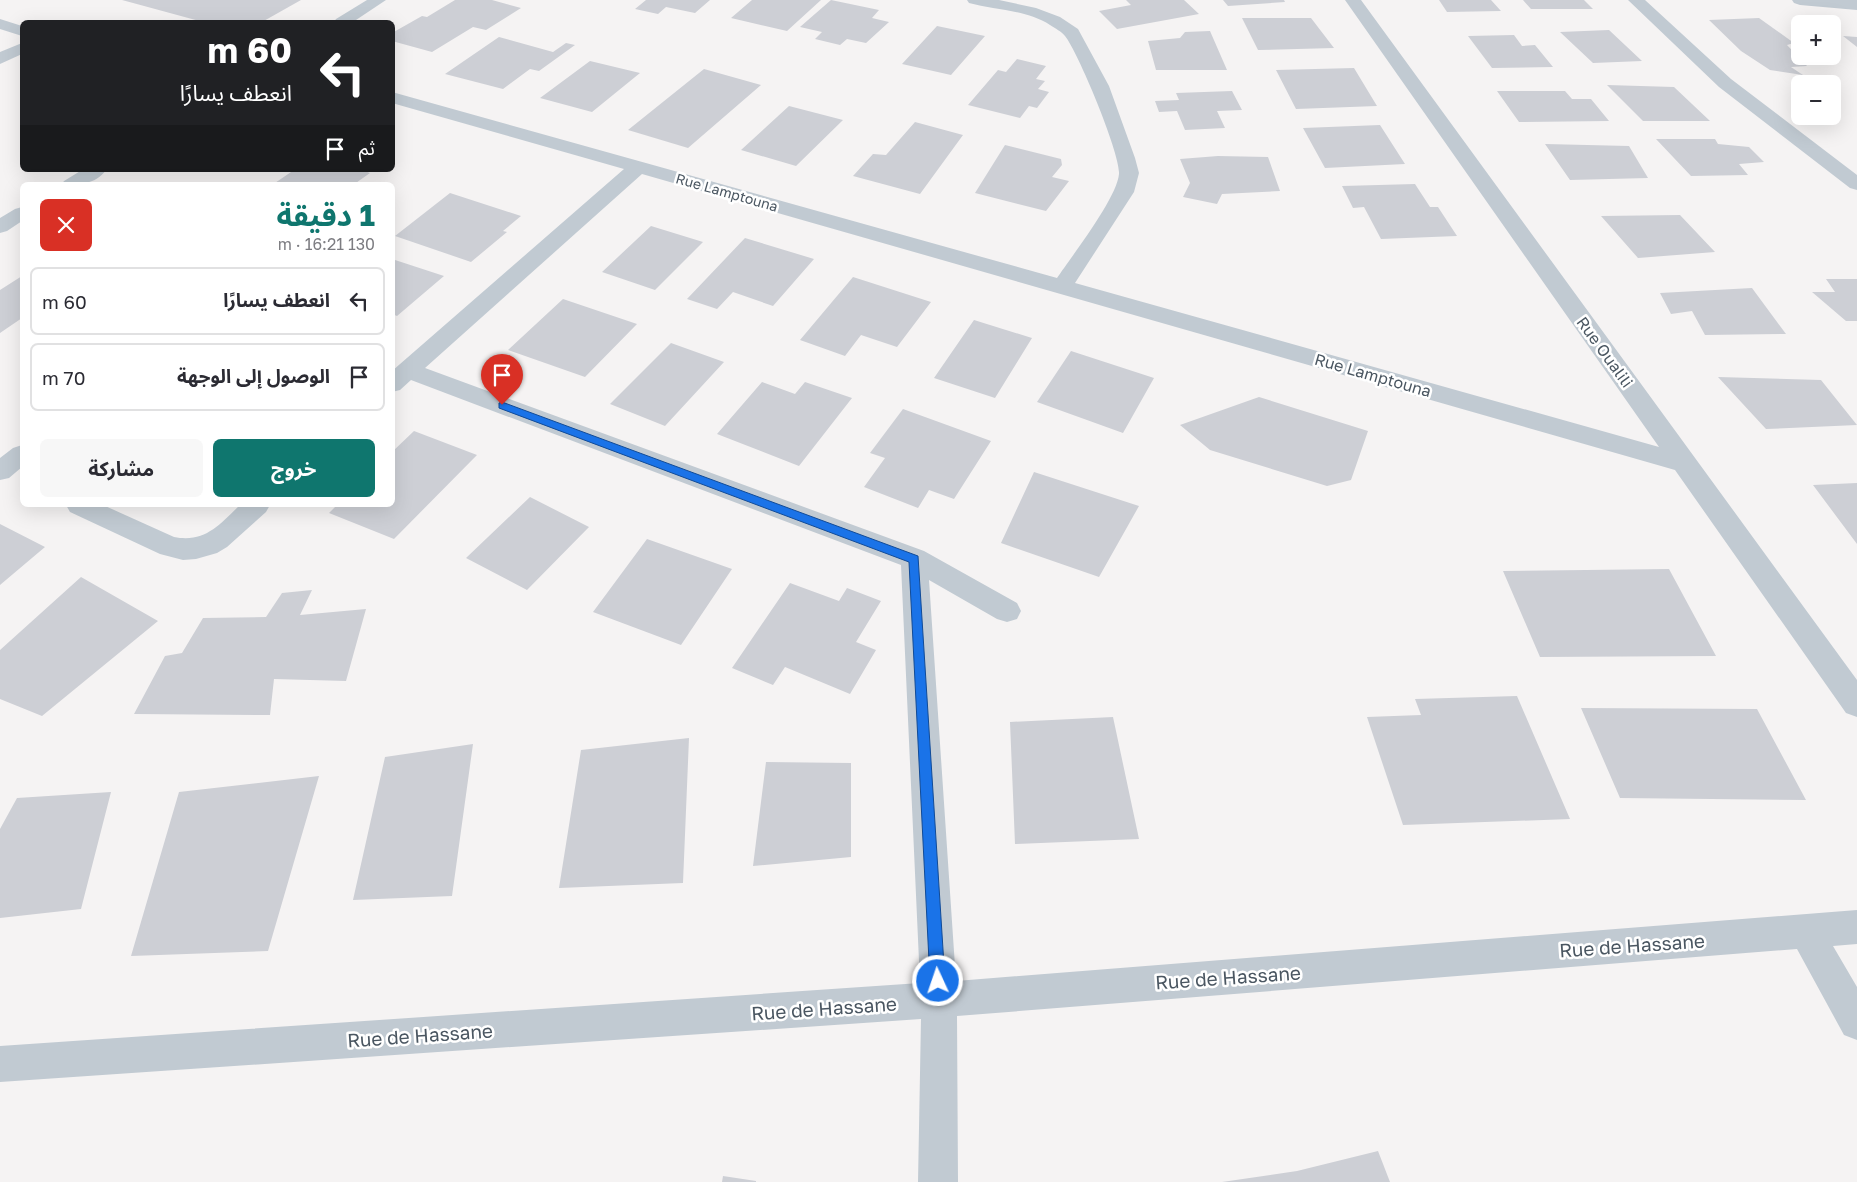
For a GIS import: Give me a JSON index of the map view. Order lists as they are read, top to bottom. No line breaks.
{"streets":{"street":["Rue Lamptouna","Rue Oualili","Rue de Hassane"]},"crossings":[["Rue Lamptouna","Rue Oualili"]],"page":{"map_buttons":["+","−"],"turn":["60 m","انعطف يسارًا"],"then":"ثم","heading":["1 دقيقة","130 m · 16:21"],"list":[{"name":"انعطف يسارًا","value":"60 m"},{"name":"الوصول إلى الوجهة","value":"70 m"}],"buttons":["خروج","مشاركة"]}}
